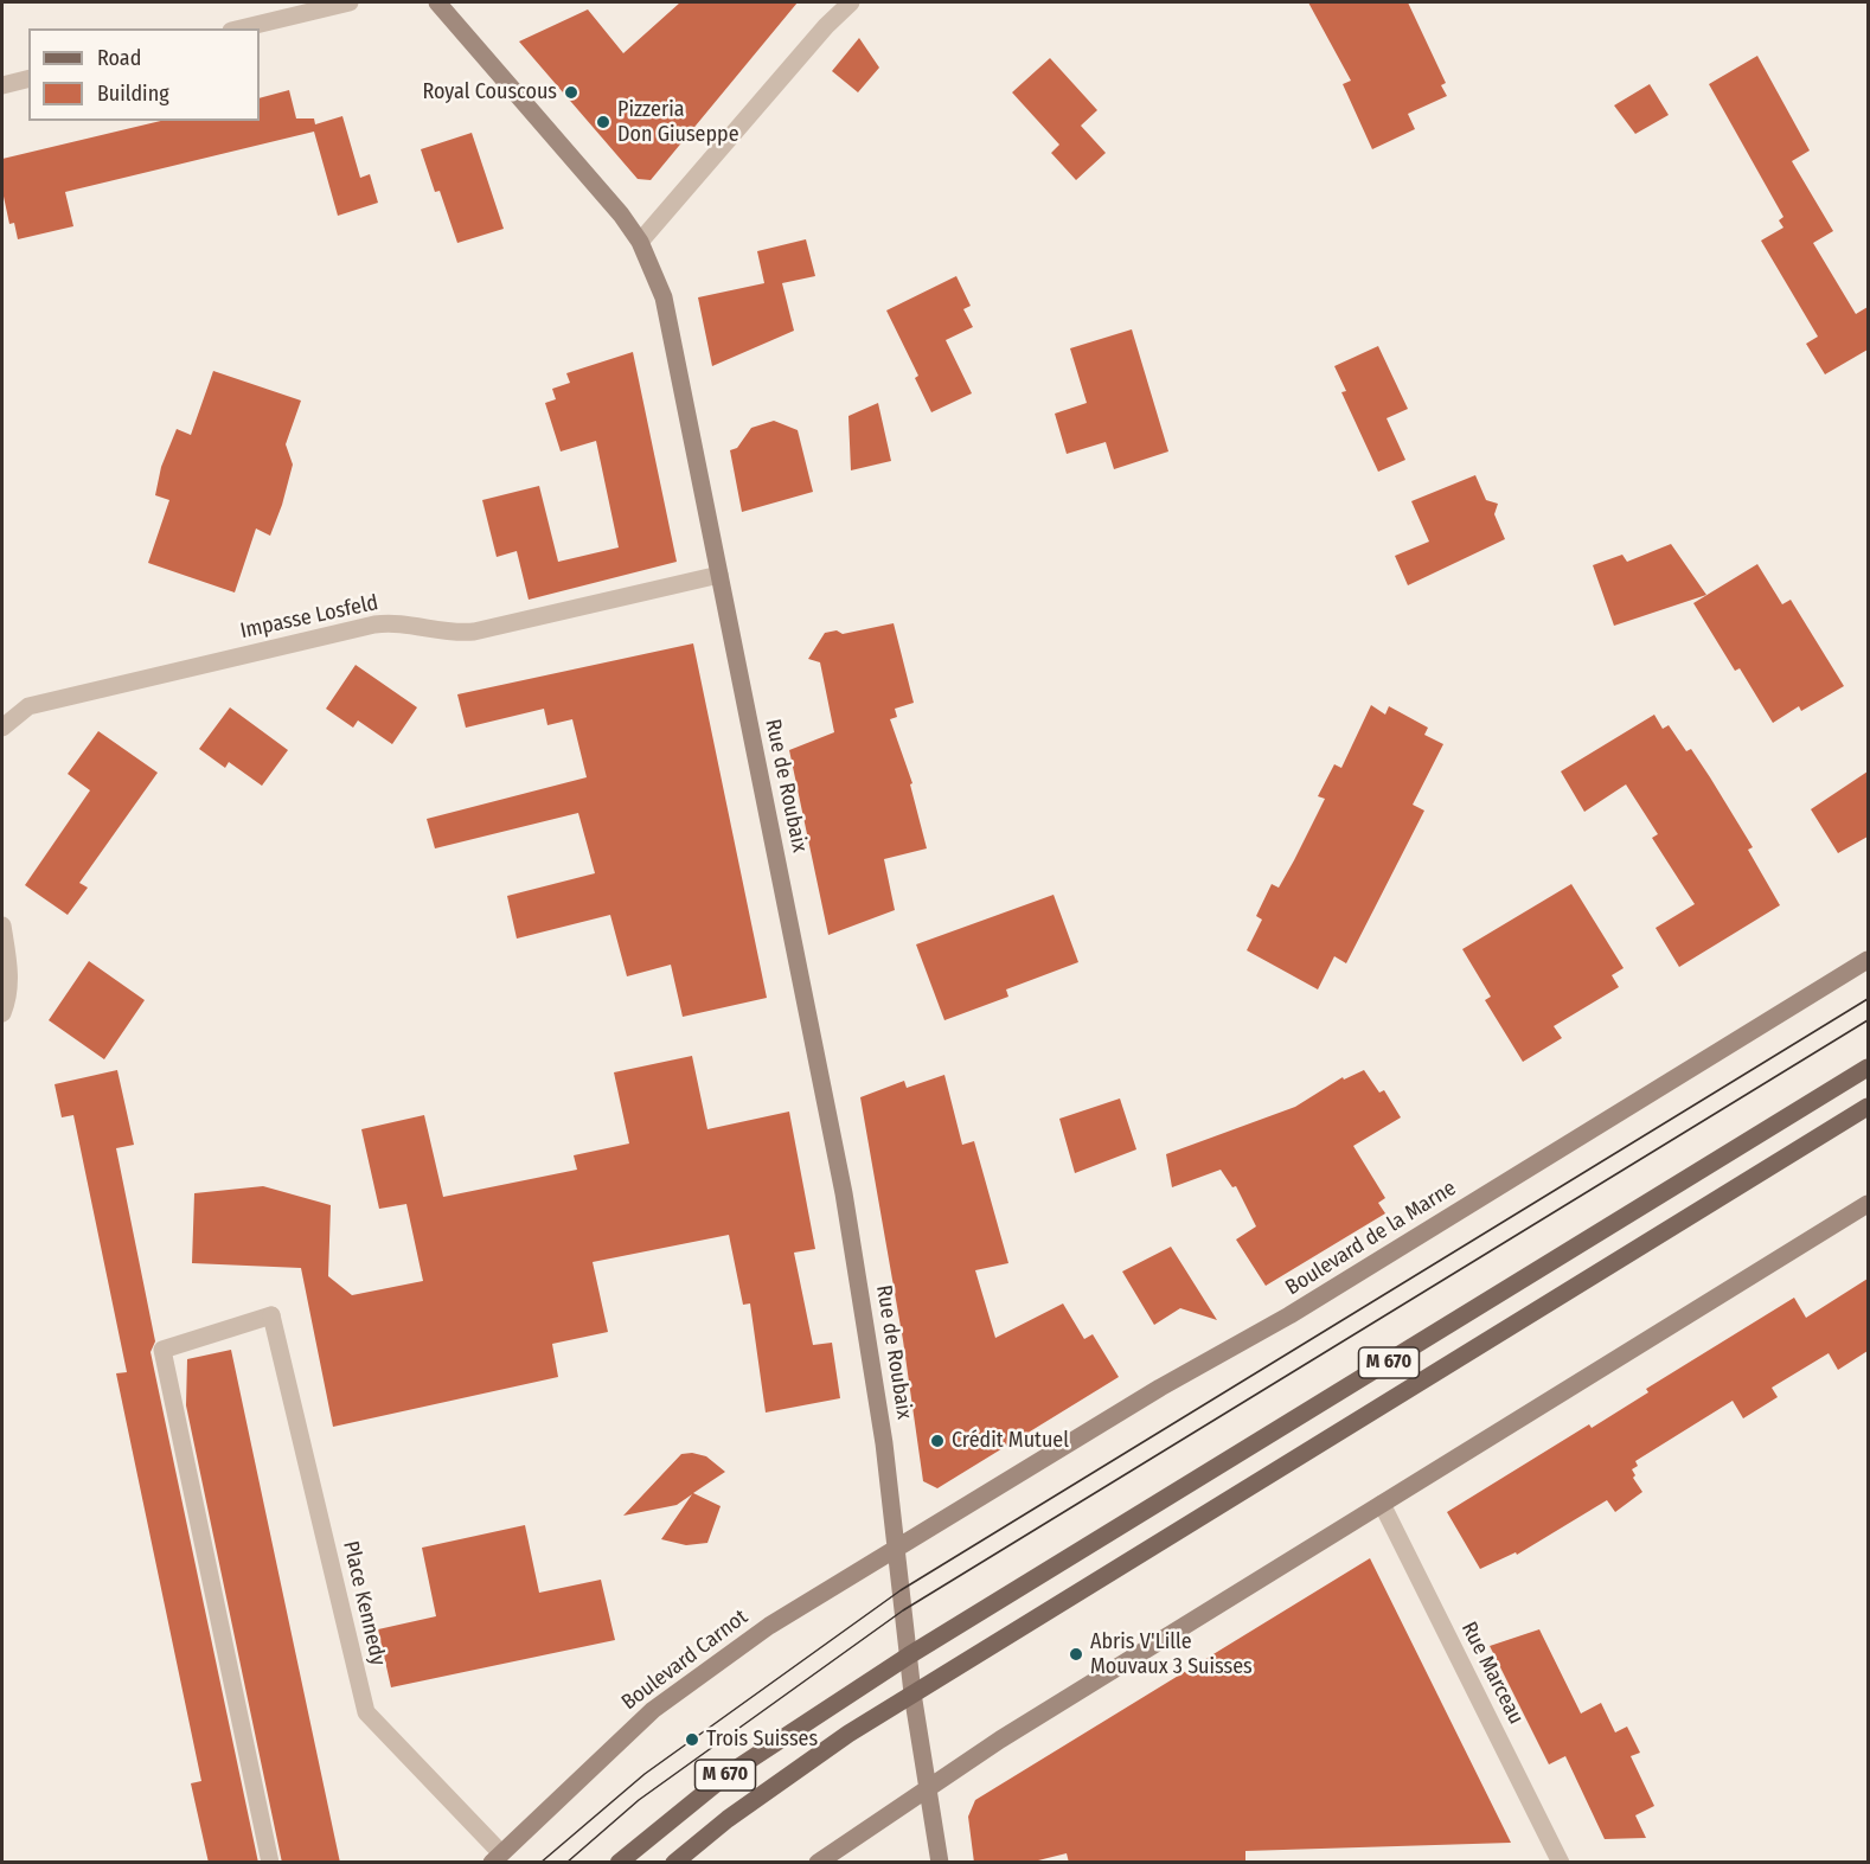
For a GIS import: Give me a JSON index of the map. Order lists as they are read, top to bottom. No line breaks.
{"streets":{"main road":["Rue de Roubaix","Boulevard de la Marne","M 670","Boulevard Carnot"],"street":["Impasse Losfeld","Place Kennedy","Rue Marceau"]},"crossings":[["Impasse Losfeld","Rue de Roubaix"],["Rue de Roubaix","Boulevard de la Marne"],["Rue de Roubaix","M 670"],["Rue de Roubaix","Boulevard Carnot"],["Boulevard de la Marne","Boulevard Carnot"],["Place Kennedy","Boulevard Carnot"]],"places":["Royal Couscous","Pizzeria Don Giuseppe","Crédit Mutuel","Abris V'Lille Mouvaux 3 Suisses","Trois Suisses"],"legend":["Road","Building"]}
